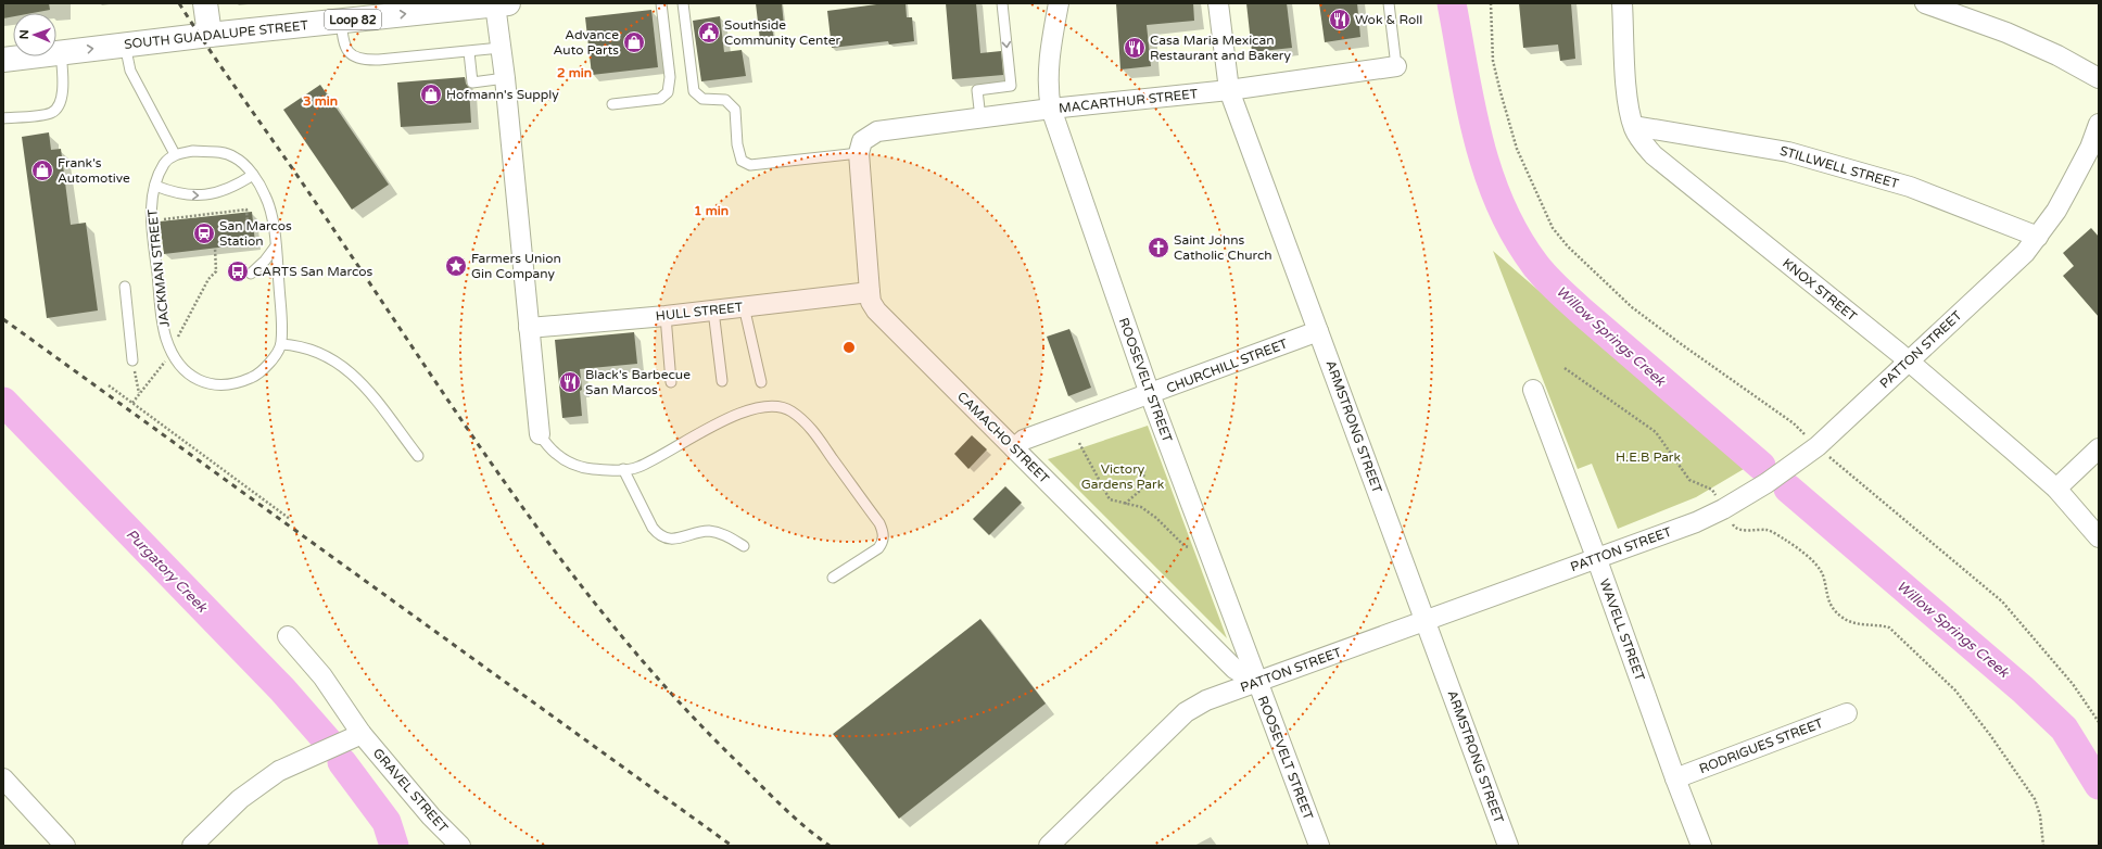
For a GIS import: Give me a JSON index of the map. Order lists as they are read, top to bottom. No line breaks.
{"streets":{"main road":["Loop 82","SOUTH GUADALUPE STREET"],"street":["MACARTHUR STREET","STILLWELL STREET","KNOX STREET","HULL STREET","PATTON STREET","CHURCHILL STREET","ROOSEVELT STREET","ARMSTRONG STREET","CAMACHO STREET","WAVELL STREET","RODRIGUES STREET","GRAVEL STREET"],"lane":["JACKMAN STREET"]},"crossings":[["MACARTHUR STREET","ROOSEVELT STREET"],["MACARTHUR STREET","ARMSTRONG STREET"],["MACARTHUR STREET","CAMACHO STREET"],["STILLWELL STREET","KNOX STREET"],["STILLWELL STREET","PATTON STREET"],["KNOX STREET","PATTON STREET"],["HULL STREET","CAMACHO STREET"],["PATTON STREET","ROOSEVELT STREET"],["PATTON STREET","ARMSTRONG STREET"],["PATTON STREET","CAMACHO STREET"],["PATTON STREET","WAVELL STREET"],["CHURCHILL STREET","ROOSEVELT STREET"],["CHURCHILL STREET","ARMSTRONG STREET"],["CHURCHILL STREET","CAMACHO STREET"],["ROOSEVELT STREET","CAMACHO STREET"],["WAVELL STREET","RODRIGUES STREET"]],"one_way":["SOUTH GUADALUPE STREET"],"water":["Willow Springs Creek","Purgatory Creek"],"parks":["H.E.B Park","Victory Gardens Park"],"places":{"restaurant":["Wok & Roll","Casa Maria Mexican Restaurant and Bakery","Black's Barbecue San Marcos"],"public building":["Southside Community Center"],"shop":["Advance Auto Parts","Hofmann's Supply","Frank's Automotive"],"station":["San Marcos Station"],"church":["Saint Johns Catholic Church"],"place":["Farmers Union Gin Company"],"bus stop":["CARTS San Marcos"]},"north":"left","rings":["2 min","3 min","1 min"]}
